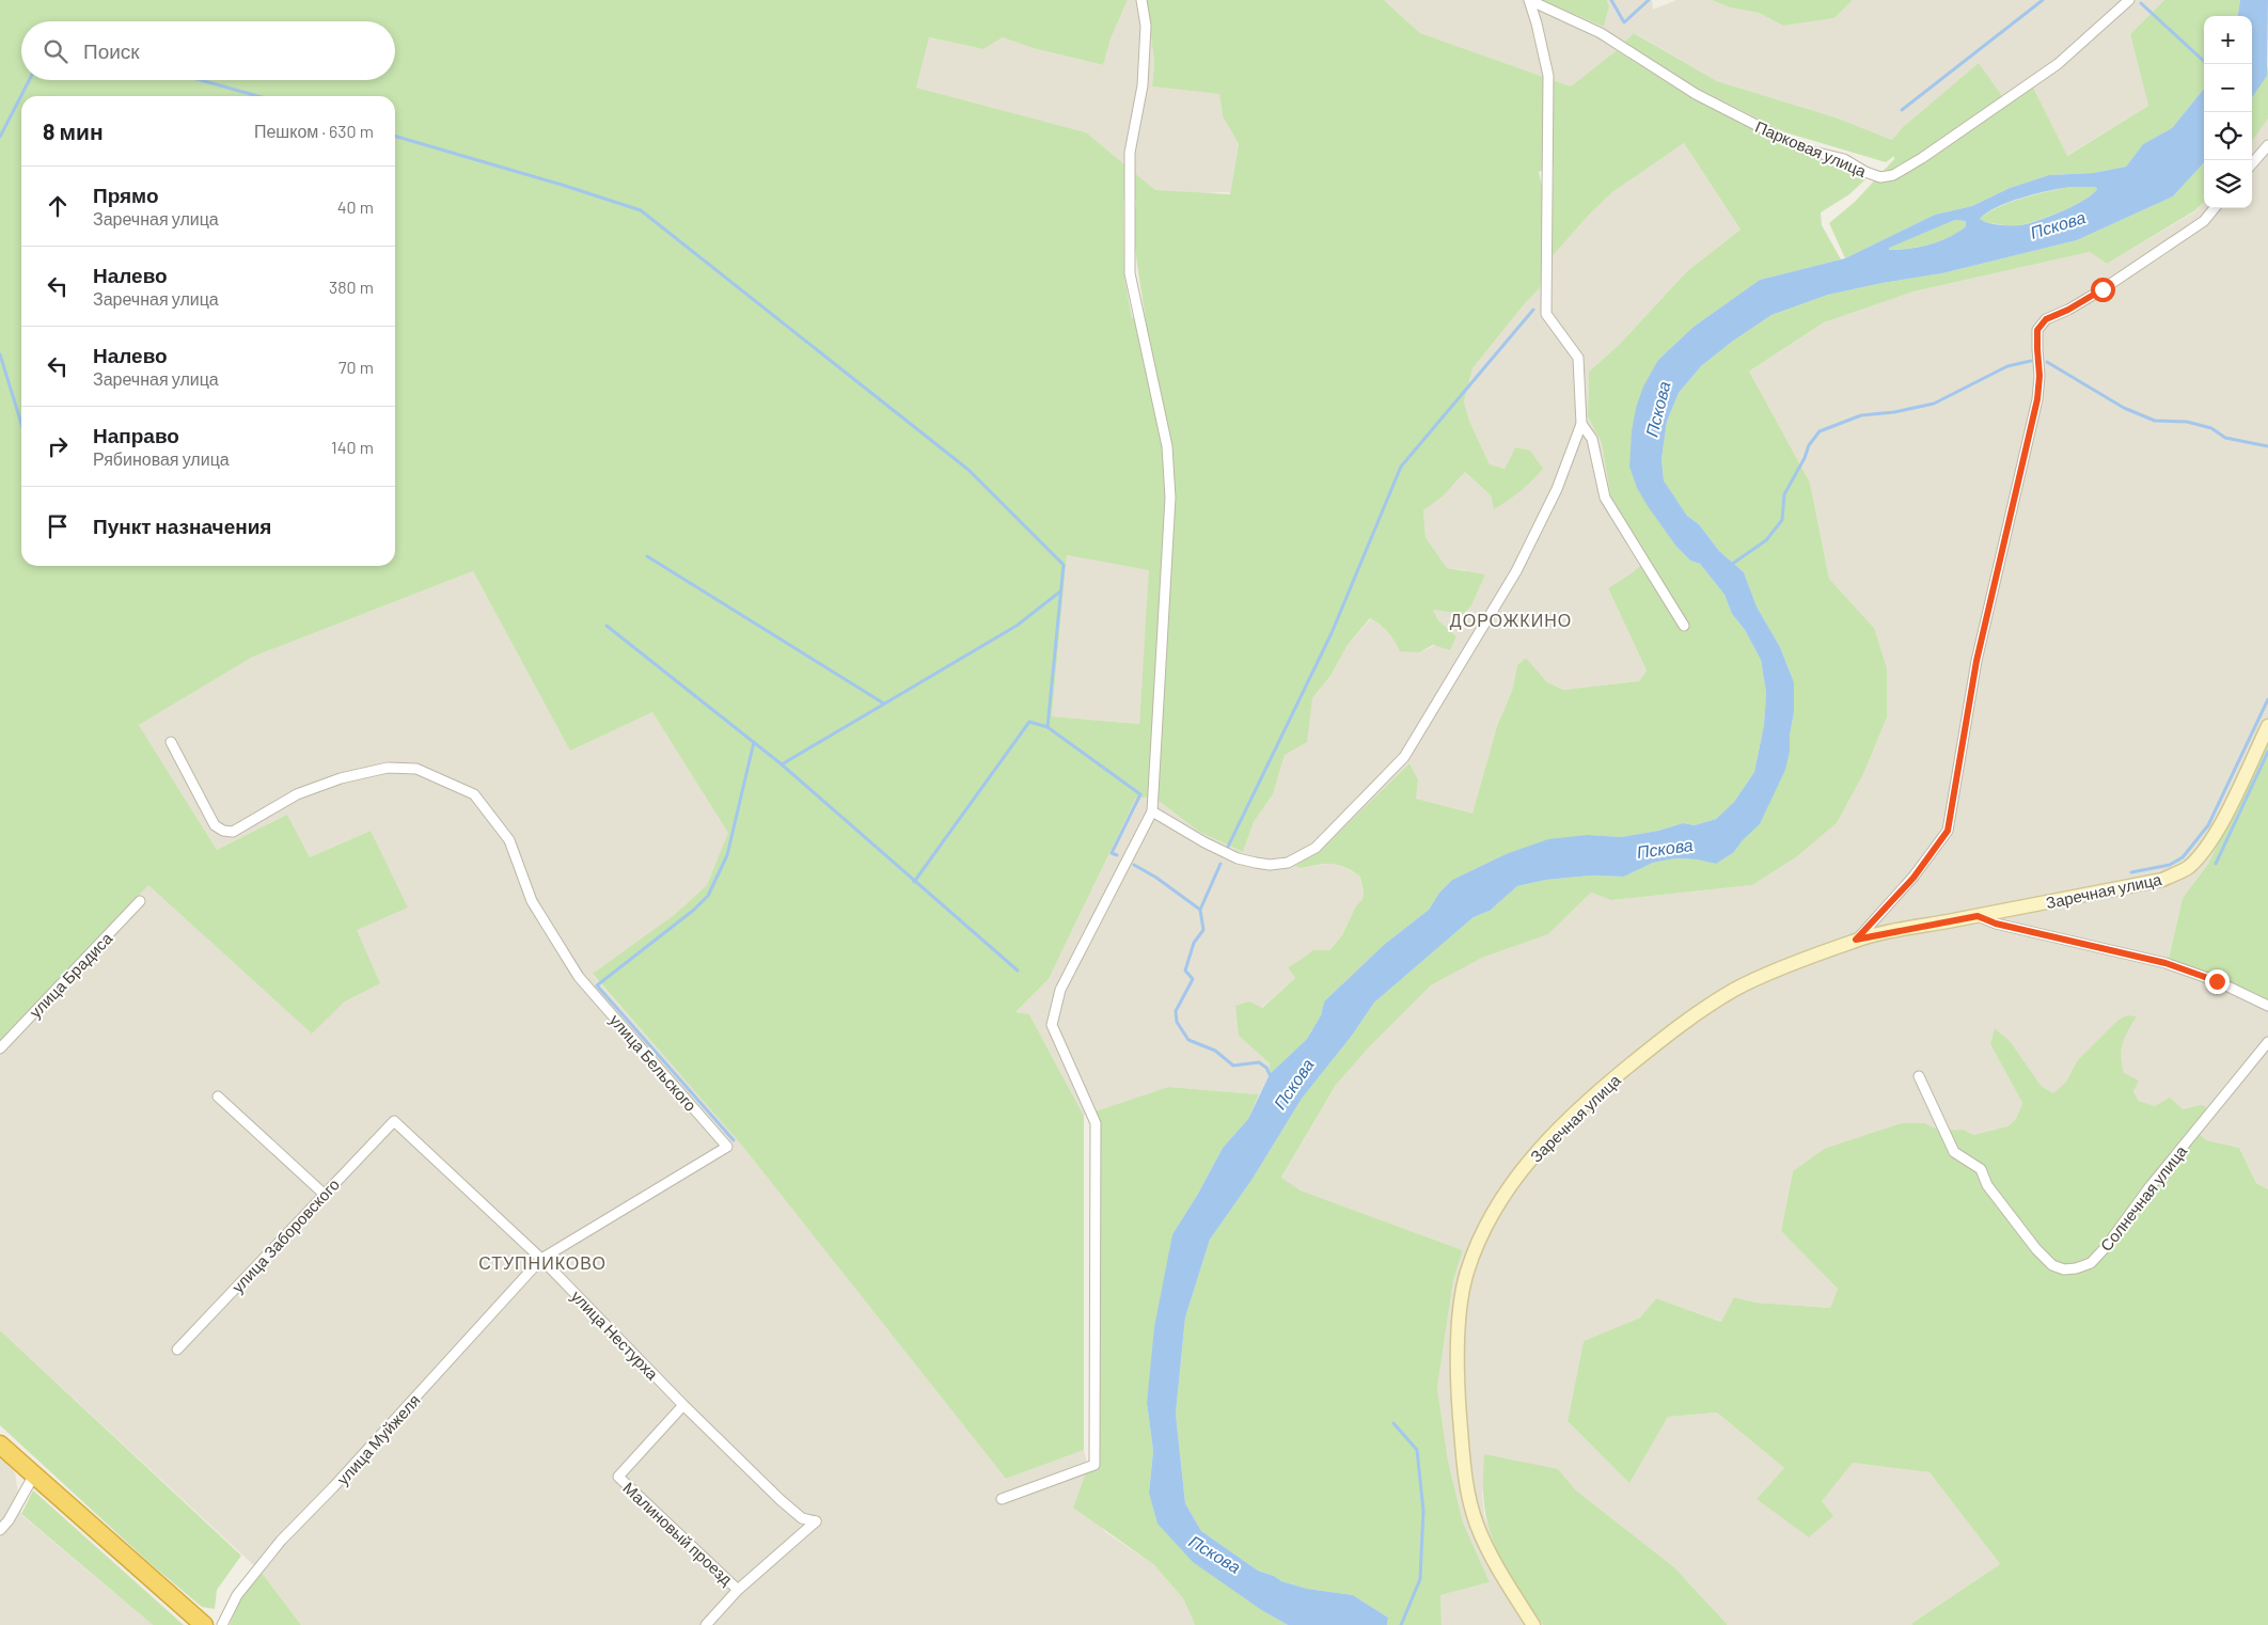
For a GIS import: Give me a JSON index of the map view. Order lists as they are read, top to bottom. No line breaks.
{"streets":{"street":["Парковая улица","Заречная улица","улица Брадиса","улица Бельского","Солнечная улица","улица Заборовского","улица Нестурха","улица Муйжеля","Малиновый проезд"]},"crossings":[["улица Бельского","улица Нестурха"],["улица Бельского","улица Муйжеля"],["улица Заборовского","улица Нестурха"],["улица Нестурха","улица Муйжеля"],["улица Нестурха","Малиновый проезд"]],"districts":["ДОРОЖКИНО","СТУПНИКОВО"],"water":["Пскова"],"page":{"map_buttons":["+","−"],"search":"Поиск","heading":["8 мин","Пешком · 630 m"],"list":[["Прямо","Заречная улица","40 m"],["Налево","Заречная улица","380 m"],["Налево","Заречная улица","70 m"],["Направо","Рябиновая улица","140 m"],"Пункт назначения"]}}
